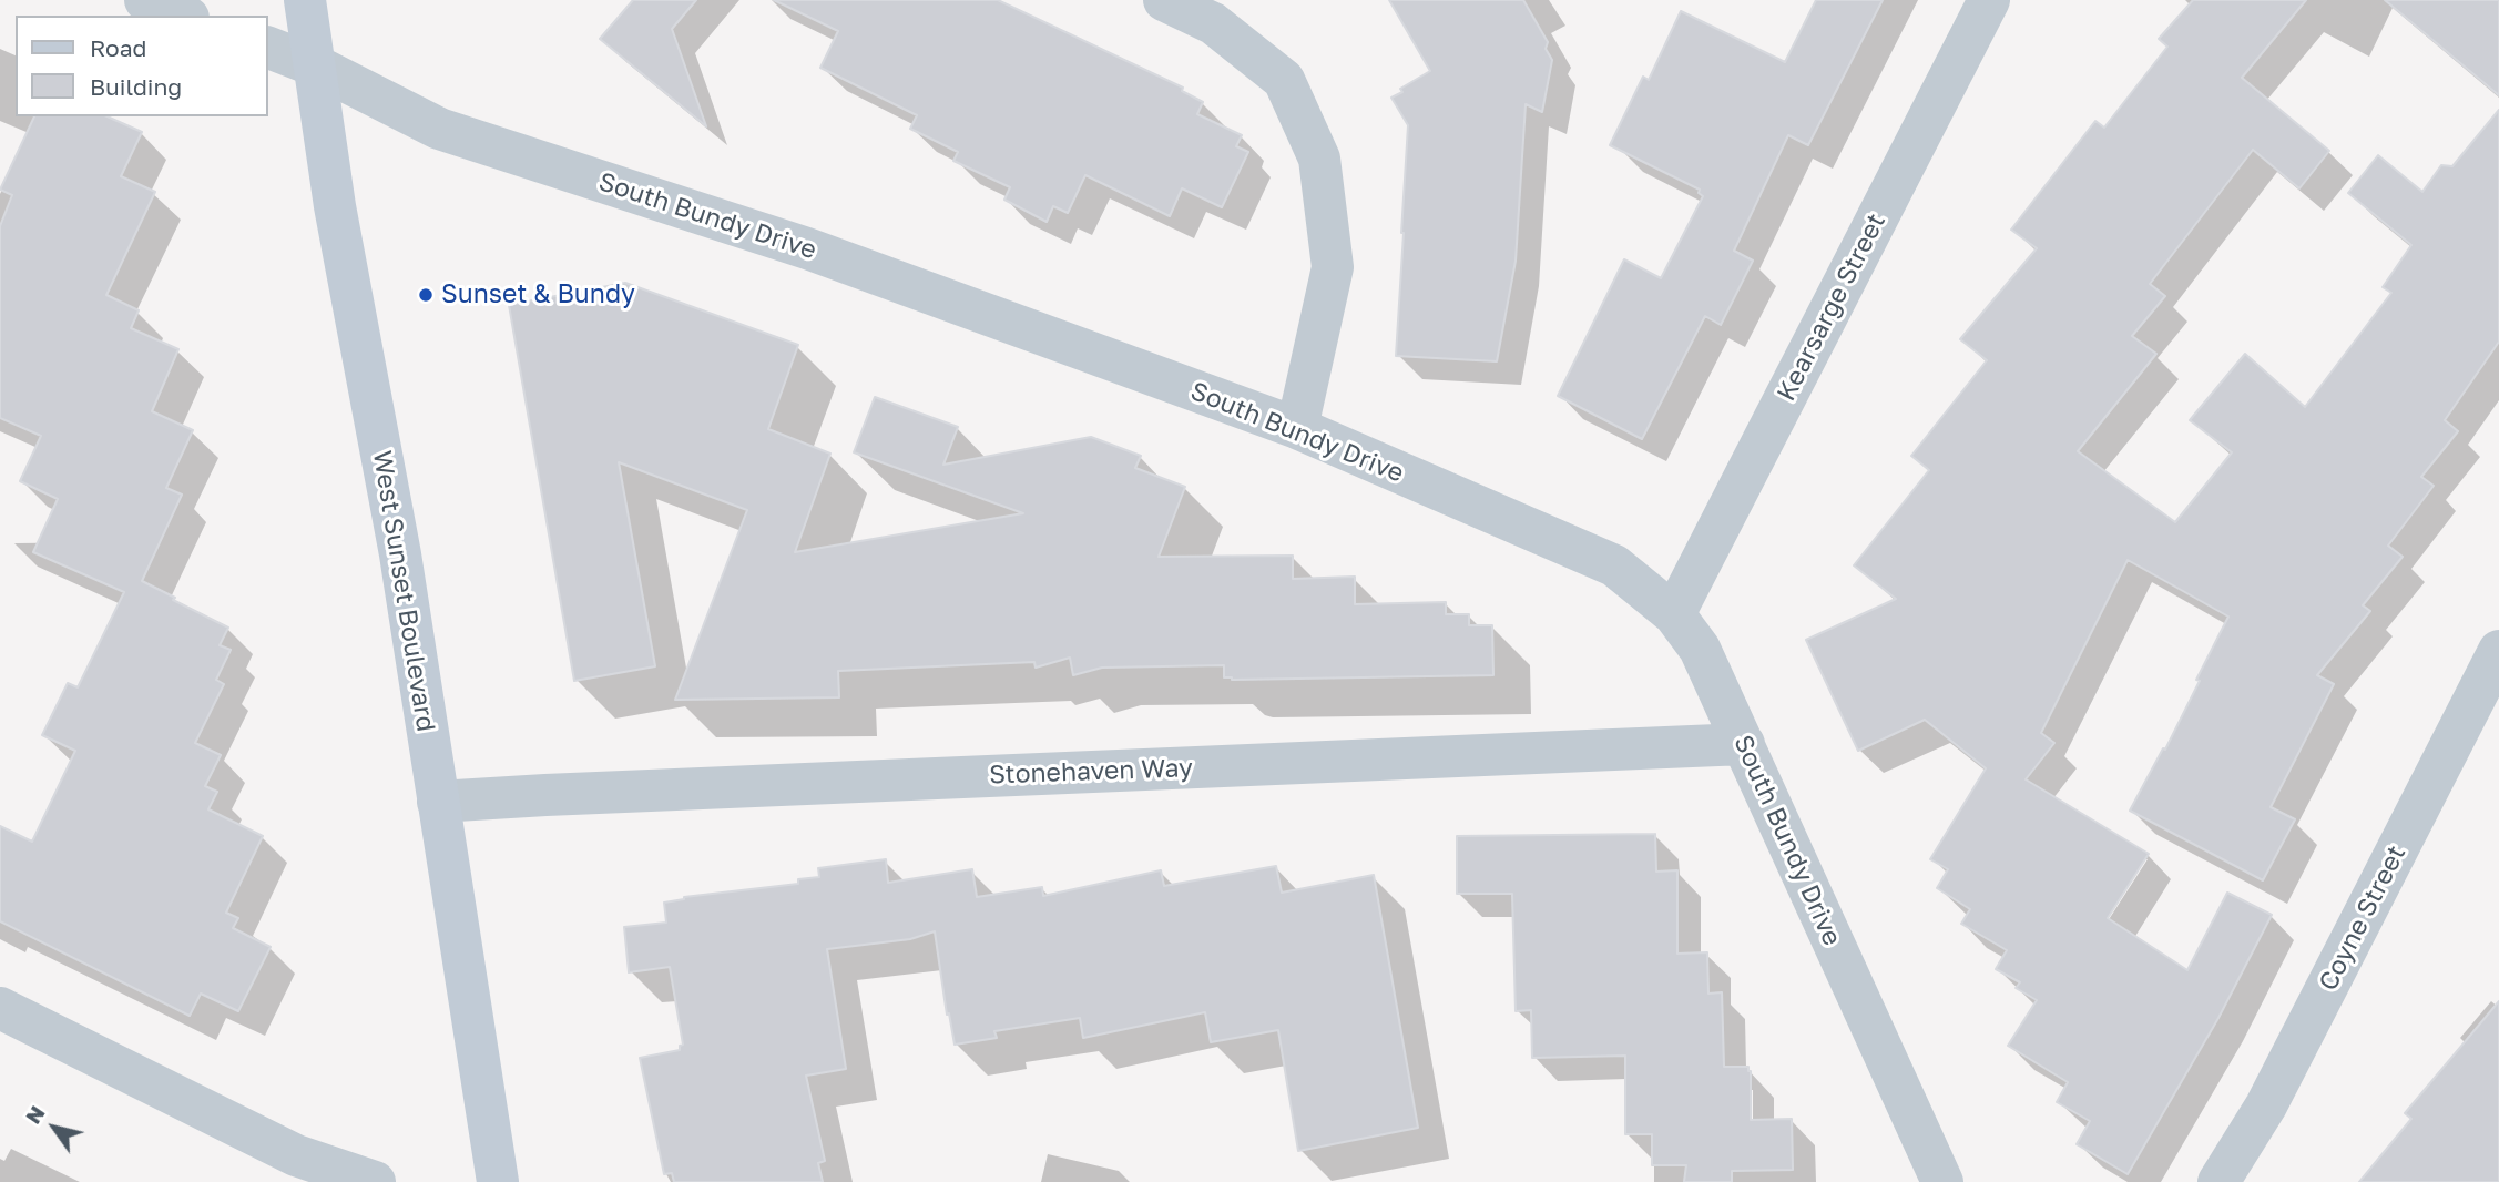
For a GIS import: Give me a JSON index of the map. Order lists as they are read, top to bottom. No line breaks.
{"streets":{"main road":["West Sunset Boulevard"],"street":["South Bundy Drive","Kearsarge Street","Stonehaven Way","Coyne Street"]},"crossings":[["South Bundy Drive","Kearsarge Street"],["South Bundy Drive","West Sunset Boulevard"],["South Bundy Drive","Stonehaven Way"],["West Sunset Boulevard","Stonehaven Way"]],"places":["Sunset & Bundy"],"legend":["Road","Building"],"north":"top left"}
